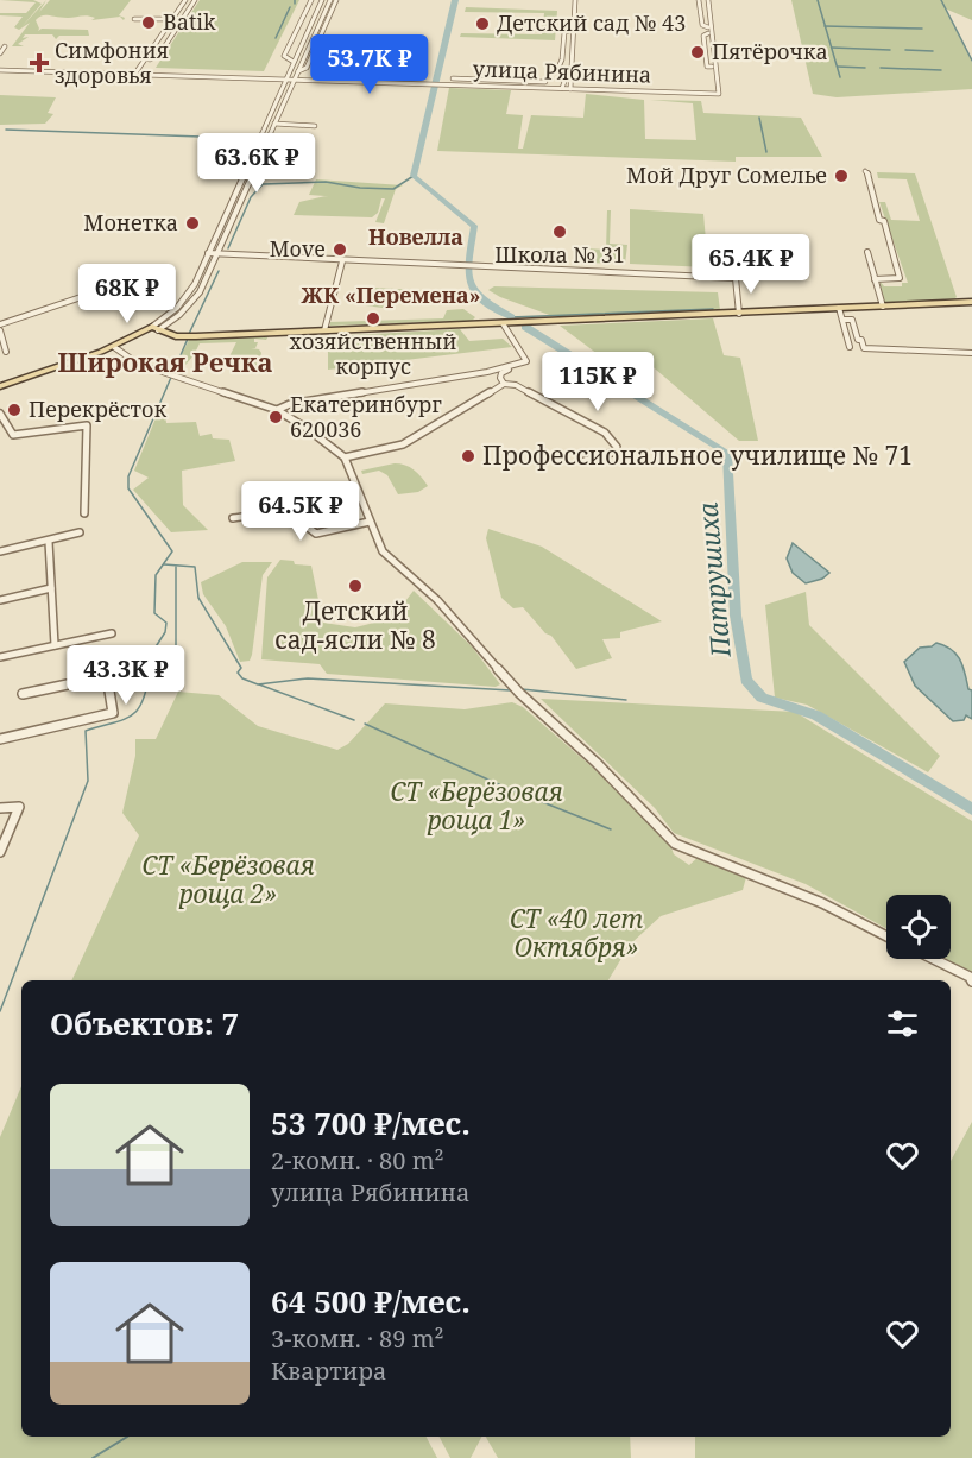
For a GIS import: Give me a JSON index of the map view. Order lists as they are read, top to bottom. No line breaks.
{"streets":{"street":["улица Рябинина"]},"districts":["Новелла","ЖК «Перемена»","Широкая Речка"],"water":["Патрушиха"],"parks":["СТ «Берёзовая роща 1»","СТ «Берёзовая роща 2»","СТ «40 лет Октября»"],"places":{"other":["Batik","Детский сад № 43","Пятёрочка","Мой Друг Сомелье","Монетка","Школа № 31","Move","хозяйственный корпус","Перекрёсток","Екатеринбург 620036","Профессиональное училище № 71","Детский сад-ясли № 8"],"health":["Симфония здоровья"]},"page":{"price":["53.7K ₽","63.6K ₽","65.4K ₽","68K ₽","115K ₽","64.5K ₽","43.3K ₽"],"heading":"Объектов: 7","list":[{"name":"53 700 ₽/мес.","note":"2-комн. · 80 m² · улица Рябинина"},{"name":"64 500 ₽/мес.","note":"3-комн. · 89 m² · Квартира"}]}}
